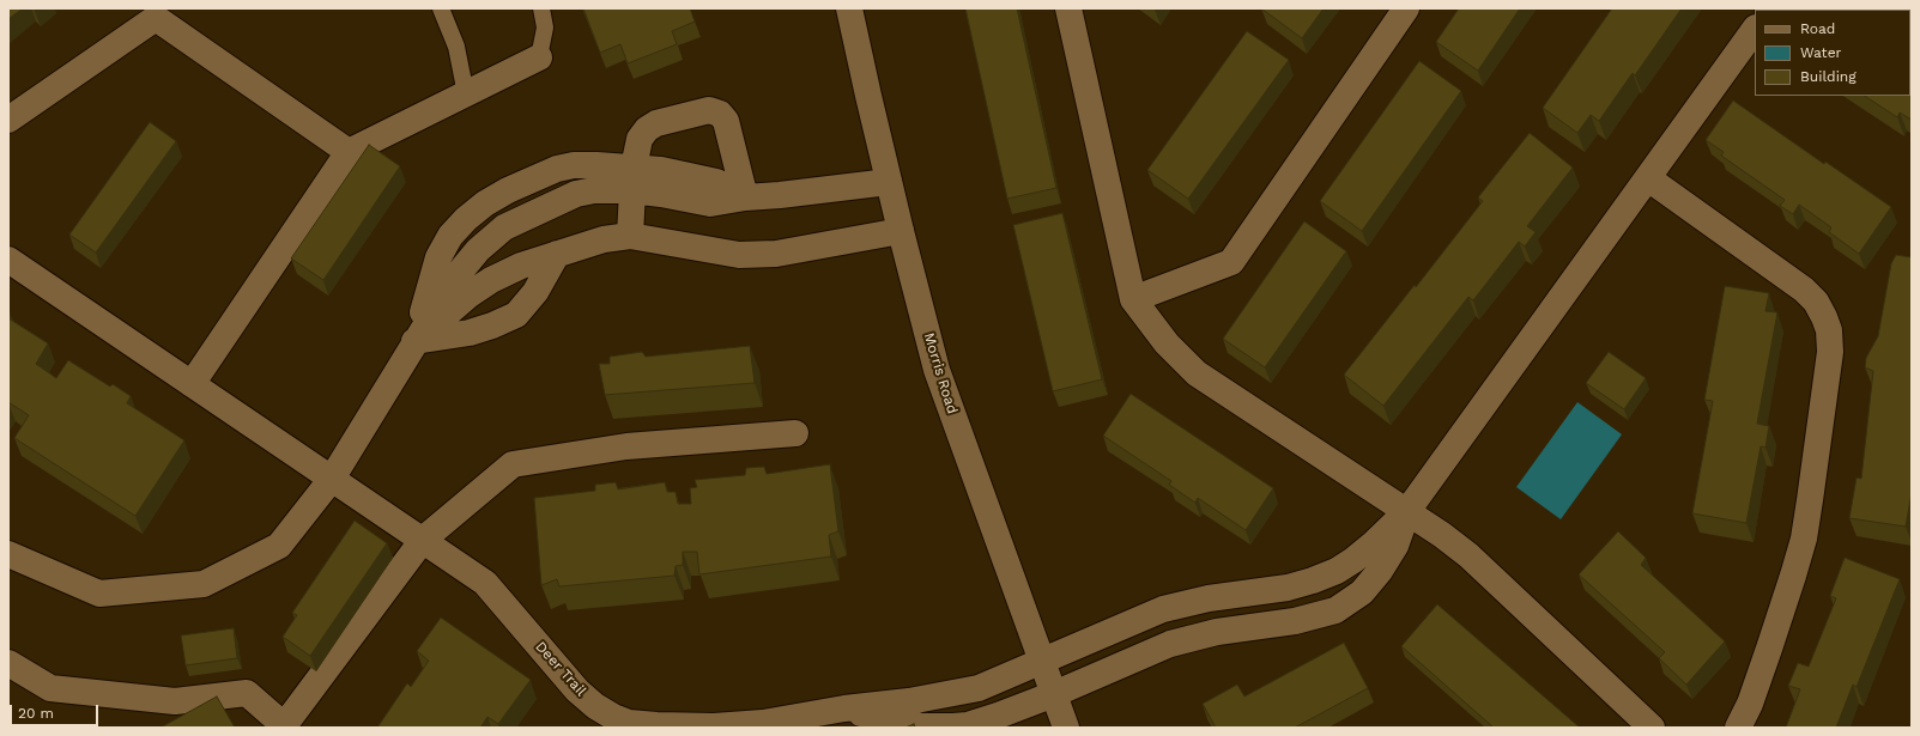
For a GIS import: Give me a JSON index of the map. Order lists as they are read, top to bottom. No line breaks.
{"streets":{"street":["Morris Road","Deer Trail"]},"crossings":[["Morris Road","Deer Trail"]],"legend":["Road","Water","Building"],"scale_bar":"20 m"}
